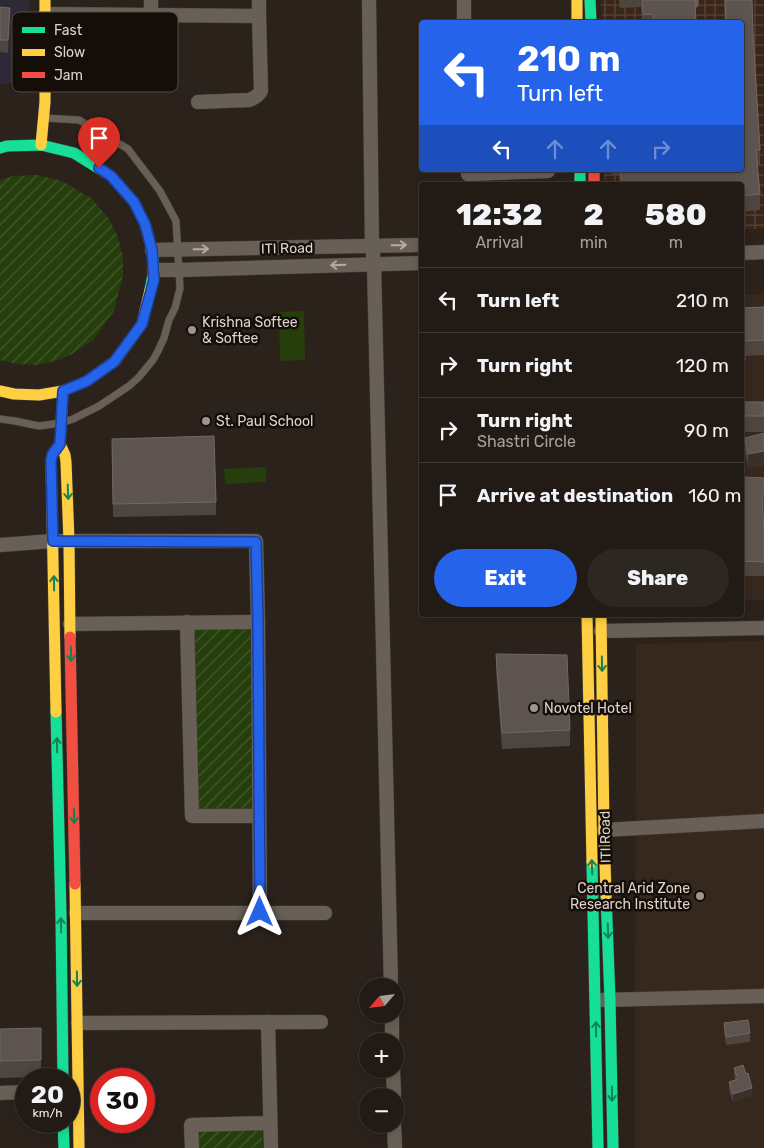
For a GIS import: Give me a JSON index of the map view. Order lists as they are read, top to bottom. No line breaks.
{"streets":{"street":["ITI Road"]},"places":["Krishna Softee & Softee","St. Paul School","Novotel Hotel","Central Arid Zone Research Institute"],"legend":["Fast","Slow","Jam"],"north":"bottom left","page":{"turn":["210 m","Turn left"],"eta":["12:32","Arrival","2","min","580","m"],"list":[{"name":"Turn left","value":"210 m"},{"name":"Turn right","value":"120 m"},{"name":"Turn right","note":"Shastri Circle","value":"90 m"},{"name":"Arrive at destination","value":"160 m"}],"buttons":["Exit","Share"],"map_buttons":["+","−"],"speed":"20 km/h","limit":"30"}}
